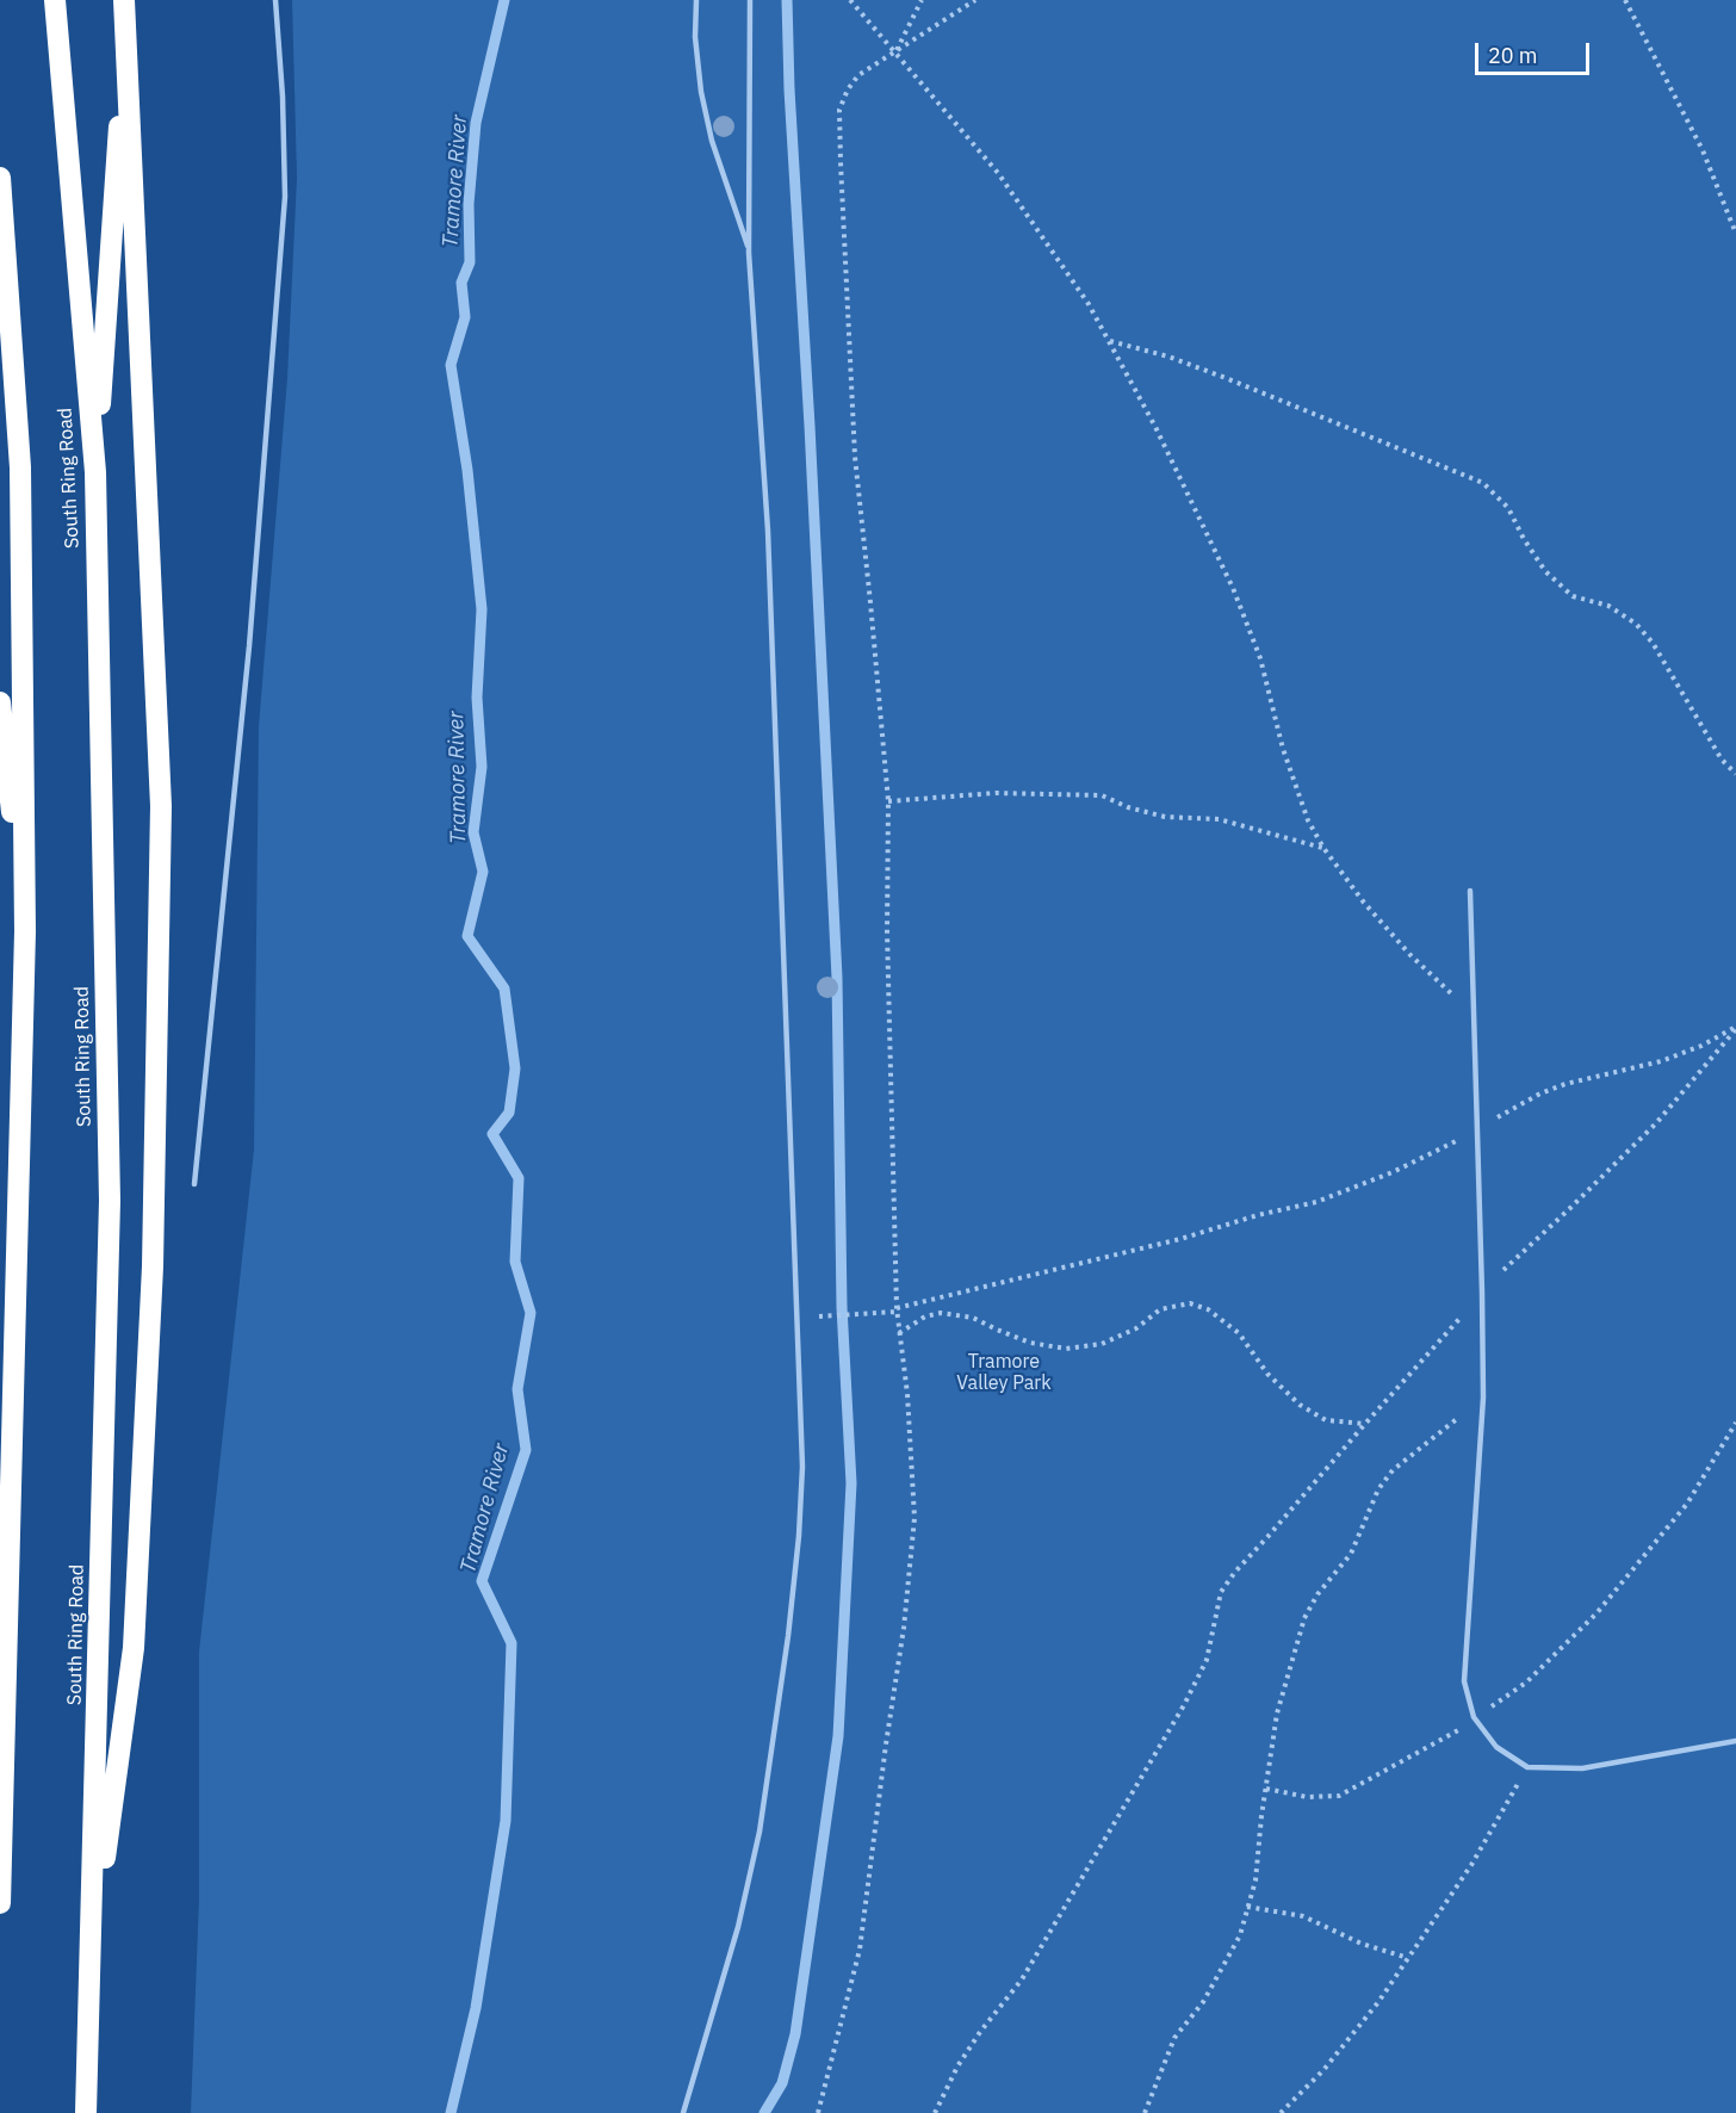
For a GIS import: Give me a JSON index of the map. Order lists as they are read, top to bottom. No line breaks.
{"streets":{"highway":["South Ring Road"]},"water":["Tramore River"],"parks":["Tramore Valley Park"],"scale_bar":"20 m"}
